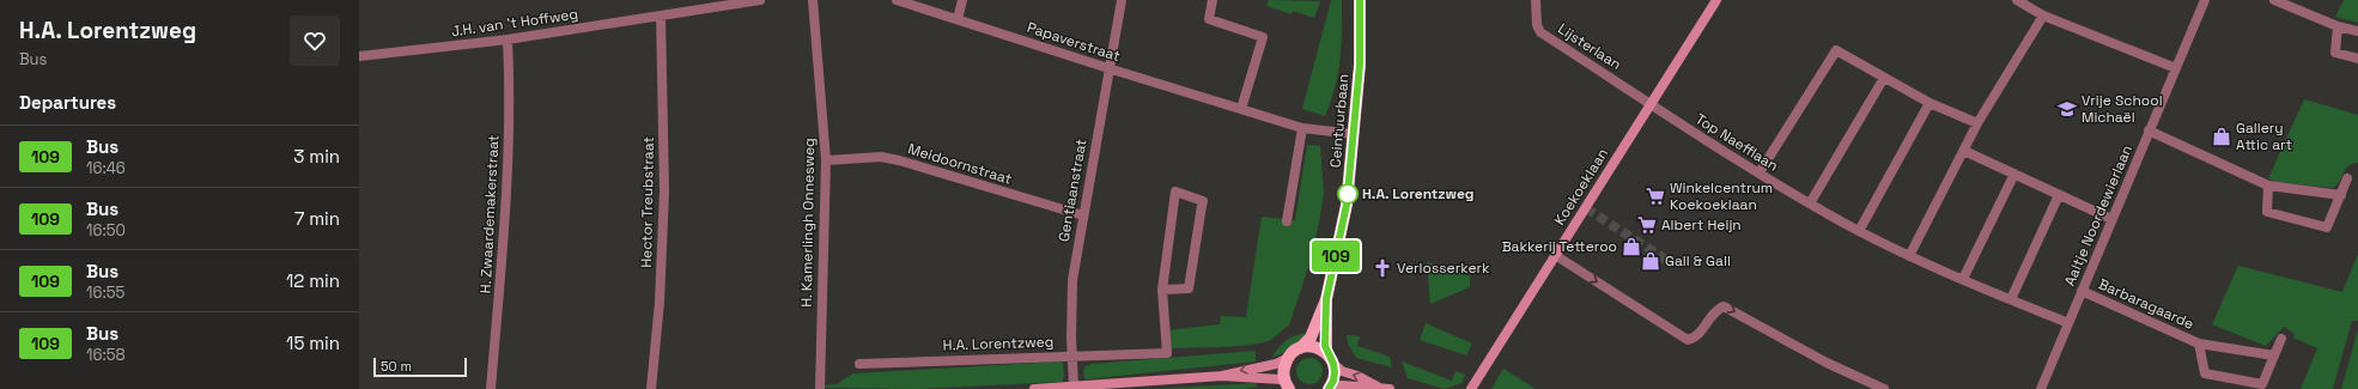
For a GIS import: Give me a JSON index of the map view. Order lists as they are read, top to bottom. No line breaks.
{"streets":{"main road":["Ceintuurbaan"],"street":["J.H. van 't Hoffweg","Papaverstraat","Lijsterlaan","Top Naefflaan","Meidoornstraat","Koekoeklaan","Gentiaanstraat","Hector Treubstraat","H. Zwaardemakerstraat","Aaltje Noordewierlaan","H. Kamerlingh Onnesweg","Barbaragaarde","H.A. Lorentzweg"]},"crossings":[["J.H. van 't Hoffweg","Hector Treubstraat"],["J.H. van 't Hoffweg","H. Zwaardemakerstraat"],["Papaverstraat","Ceintuurbaan"],["Papaverstraat","Gentiaanstraat"],["Lijsterlaan","Top Naefflaan"],["Lijsterlaan","Koekoeklaan"],["Top Naefflaan","Koekoeklaan"],["Top Naefflaan","Aaltje Noordewierlaan"],["Meidoornstraat","Gentiaanstraat"],["Meidoornstraat","H. Kamerlingh Onnesweg"],["Gentiaanstraat","H.A. Lorentzweg"],["Aaltje Noordewierlaan","Barbaragaarde"]],"places":{"school or university":["Vrije School Michaël"],"shop":["Gallery Attic art","Bakkerij Tetteroo","Gall & Gall"],"other":["H.A. Lorentzweg"],"supermarket":["Winkelcentrum Koekoeklaan","Albert Heijn"],"church":["Verlosserkerk"]},"lines":["bus line 109"],"scale_bar":"50 m","page":{"heading":[["H.A. Lorentzweg","Bus"],"Departures"],"on_map":"109","list":[{"mark":"109","name":"Bus","note":"16:46","value":"3 min"},{"mark":"109","name":"Bus","note":"16:50","value":"7 min"},{"mark":"109","name":"Bus","note":"16:55","value":"12 min"},{"mark":"109","name":"Bus","note":"16:58","value":"15 min"}],"scale":"50 m"}}
